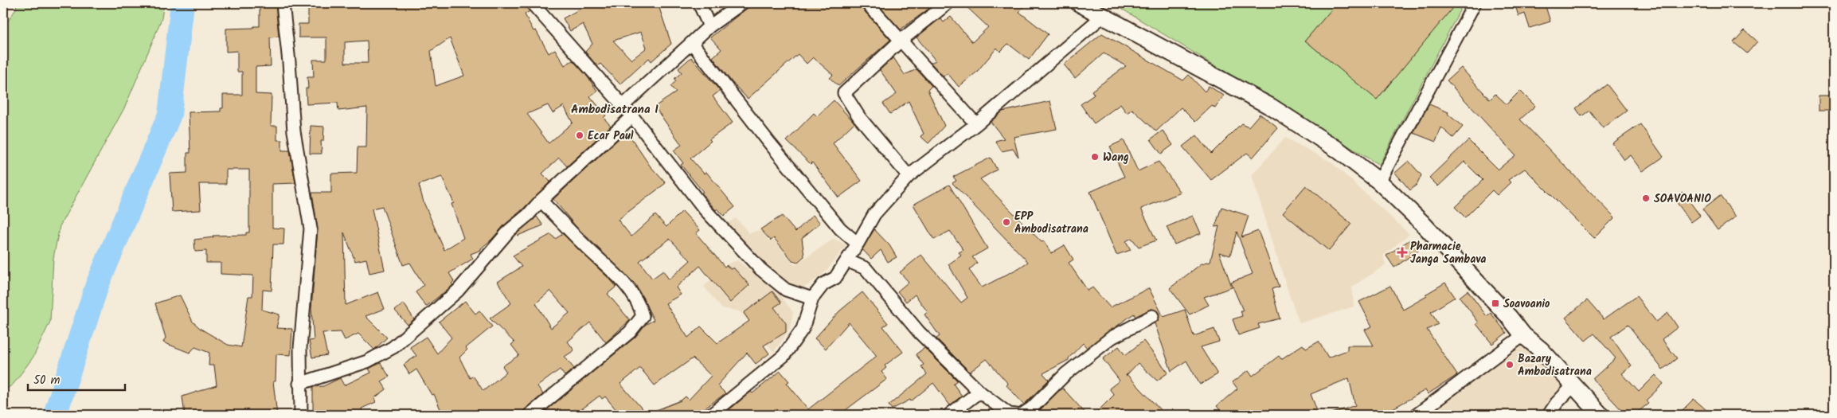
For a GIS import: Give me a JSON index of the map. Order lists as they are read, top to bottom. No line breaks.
{"districts":["Ambodisatrana I"],"places":{"other":["Ecar Paul","Wang","SOAVOANIO","EPP Ambodisatrana","Bazary Ambodisatrana"],"health":["Pharmacie Janga Sambava"],"transit":["Soavoanio"]},"scale_bar":"50 m"}
